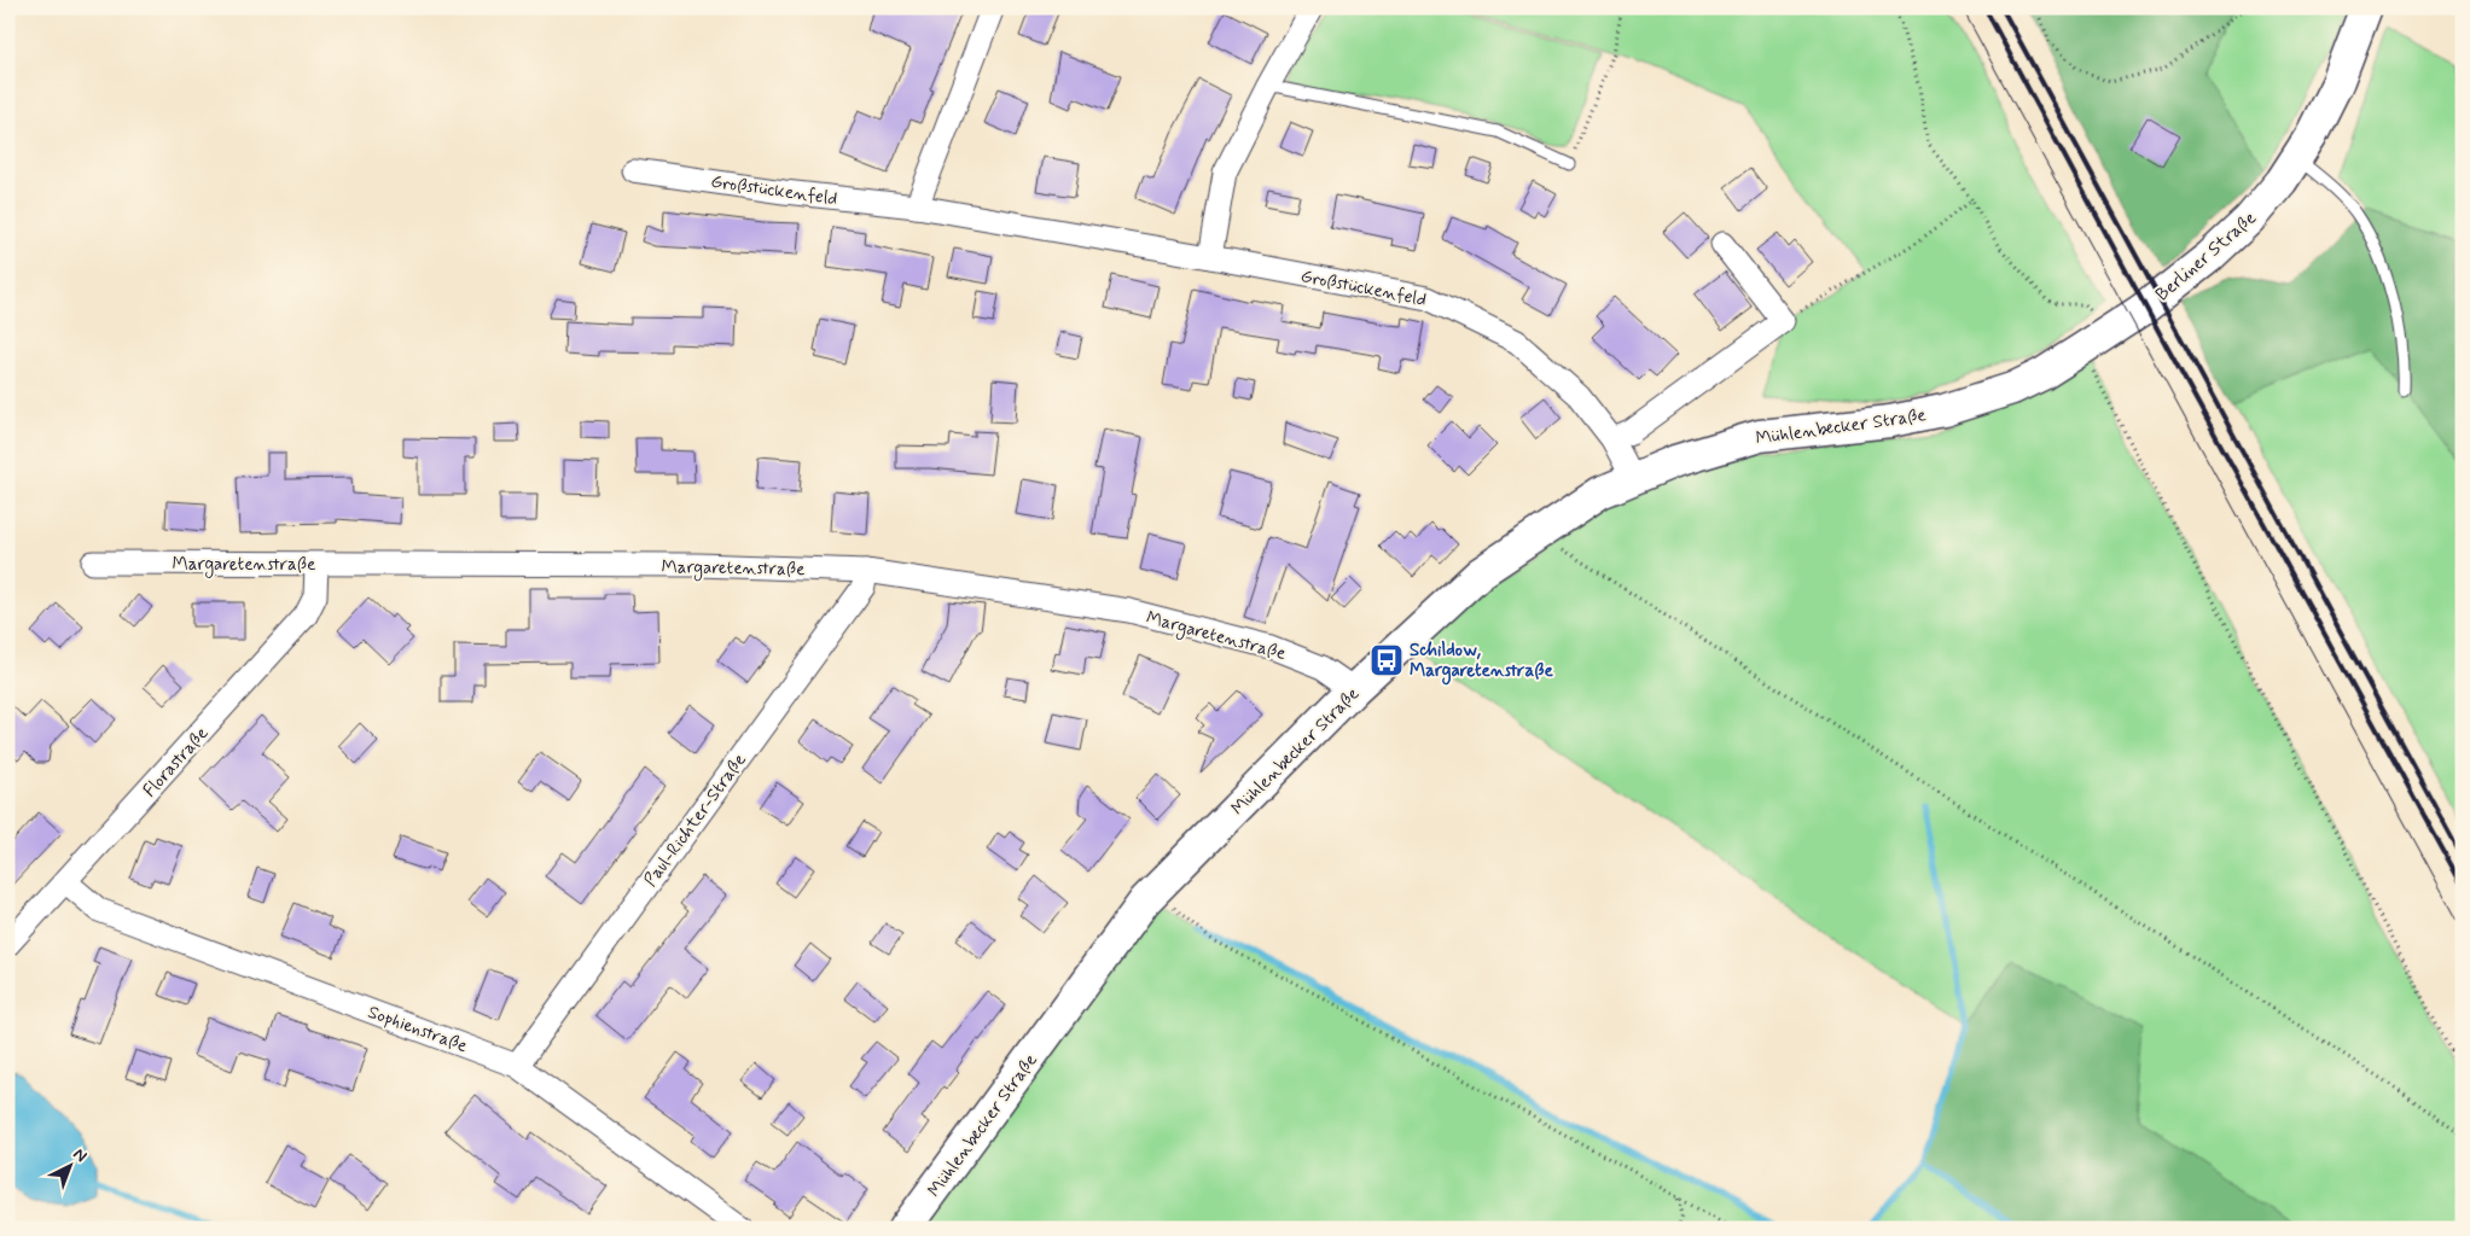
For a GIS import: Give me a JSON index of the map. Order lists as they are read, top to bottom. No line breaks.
{"streets":{"main road":["Berliner Straße","Mühlenbecker Straße"],"street":["Großstückenfeld","Margaretenstraße","Florastraße","Paul-Richter-Straße","Sophienstraße"]},"crossings":[["Großstückenfeld","Mühlenbecker Straße"],["Berliner Straße","Mühlenbecker Straße"],["Mühlenbecker Straße","Margaretenstraße"],["Margaretenstraße","Florastraße"],["Margaretenstraße","Paul-Richter-Straße"],["Florastraße","Sophienstraße"],["Paul-Richter-Straße","Sophienstraße"]],"places":{"bus stop":["Schildow, Margaretenstraße"]},"north":"top right"}
